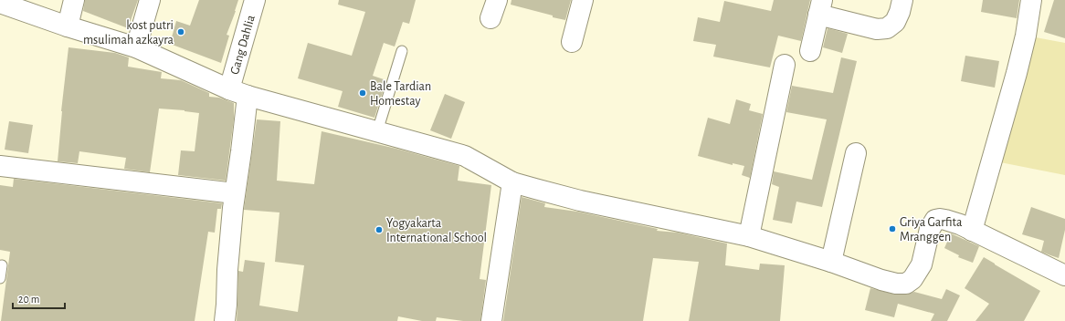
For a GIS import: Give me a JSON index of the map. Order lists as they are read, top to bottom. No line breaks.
{"streets":{"street":["Gang Dahlia"]},"places":["kost putri msulimah azkayra","Bale Tardian Homestay","Griya Garfita Mranggen","Yogyakarta International School"],"scale_bar":"20 m"}
